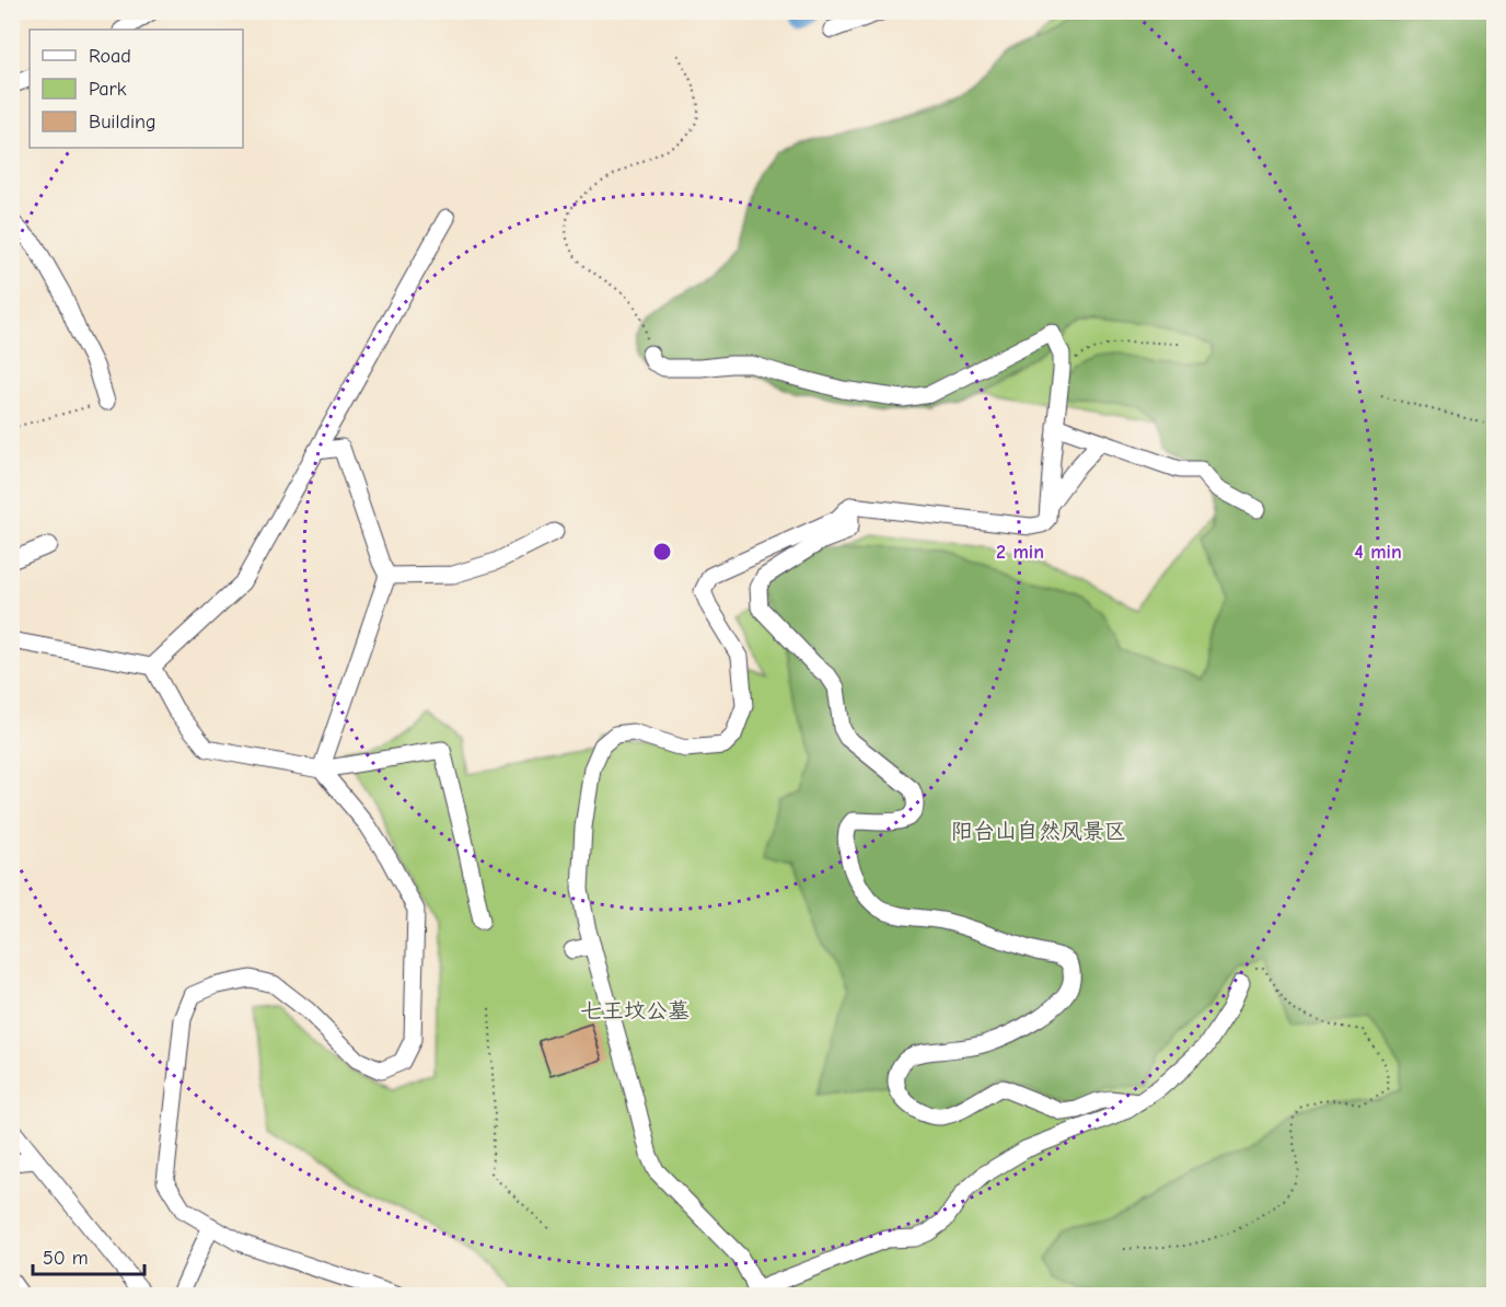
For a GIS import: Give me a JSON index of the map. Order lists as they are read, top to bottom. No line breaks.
{"parks":["阳台山自然风景区","七王坟公墓"],"legend":["Road","Park","Building"],"scale_bar":"50 m","rings":["2 min","4 min"]}
